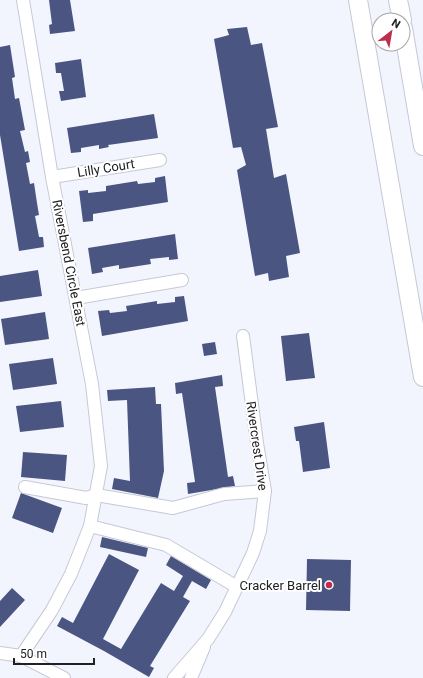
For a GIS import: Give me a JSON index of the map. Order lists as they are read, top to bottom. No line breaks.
{"streets":{"street":["Lilly Court","Riversbend Circle East","Rivercrest Drive"]},"crossings":[["Lilly Court","Riversbend Circle East"]],"places":["Cracker Barrel"],"scale_bar":"50 m","north":"top right"}
